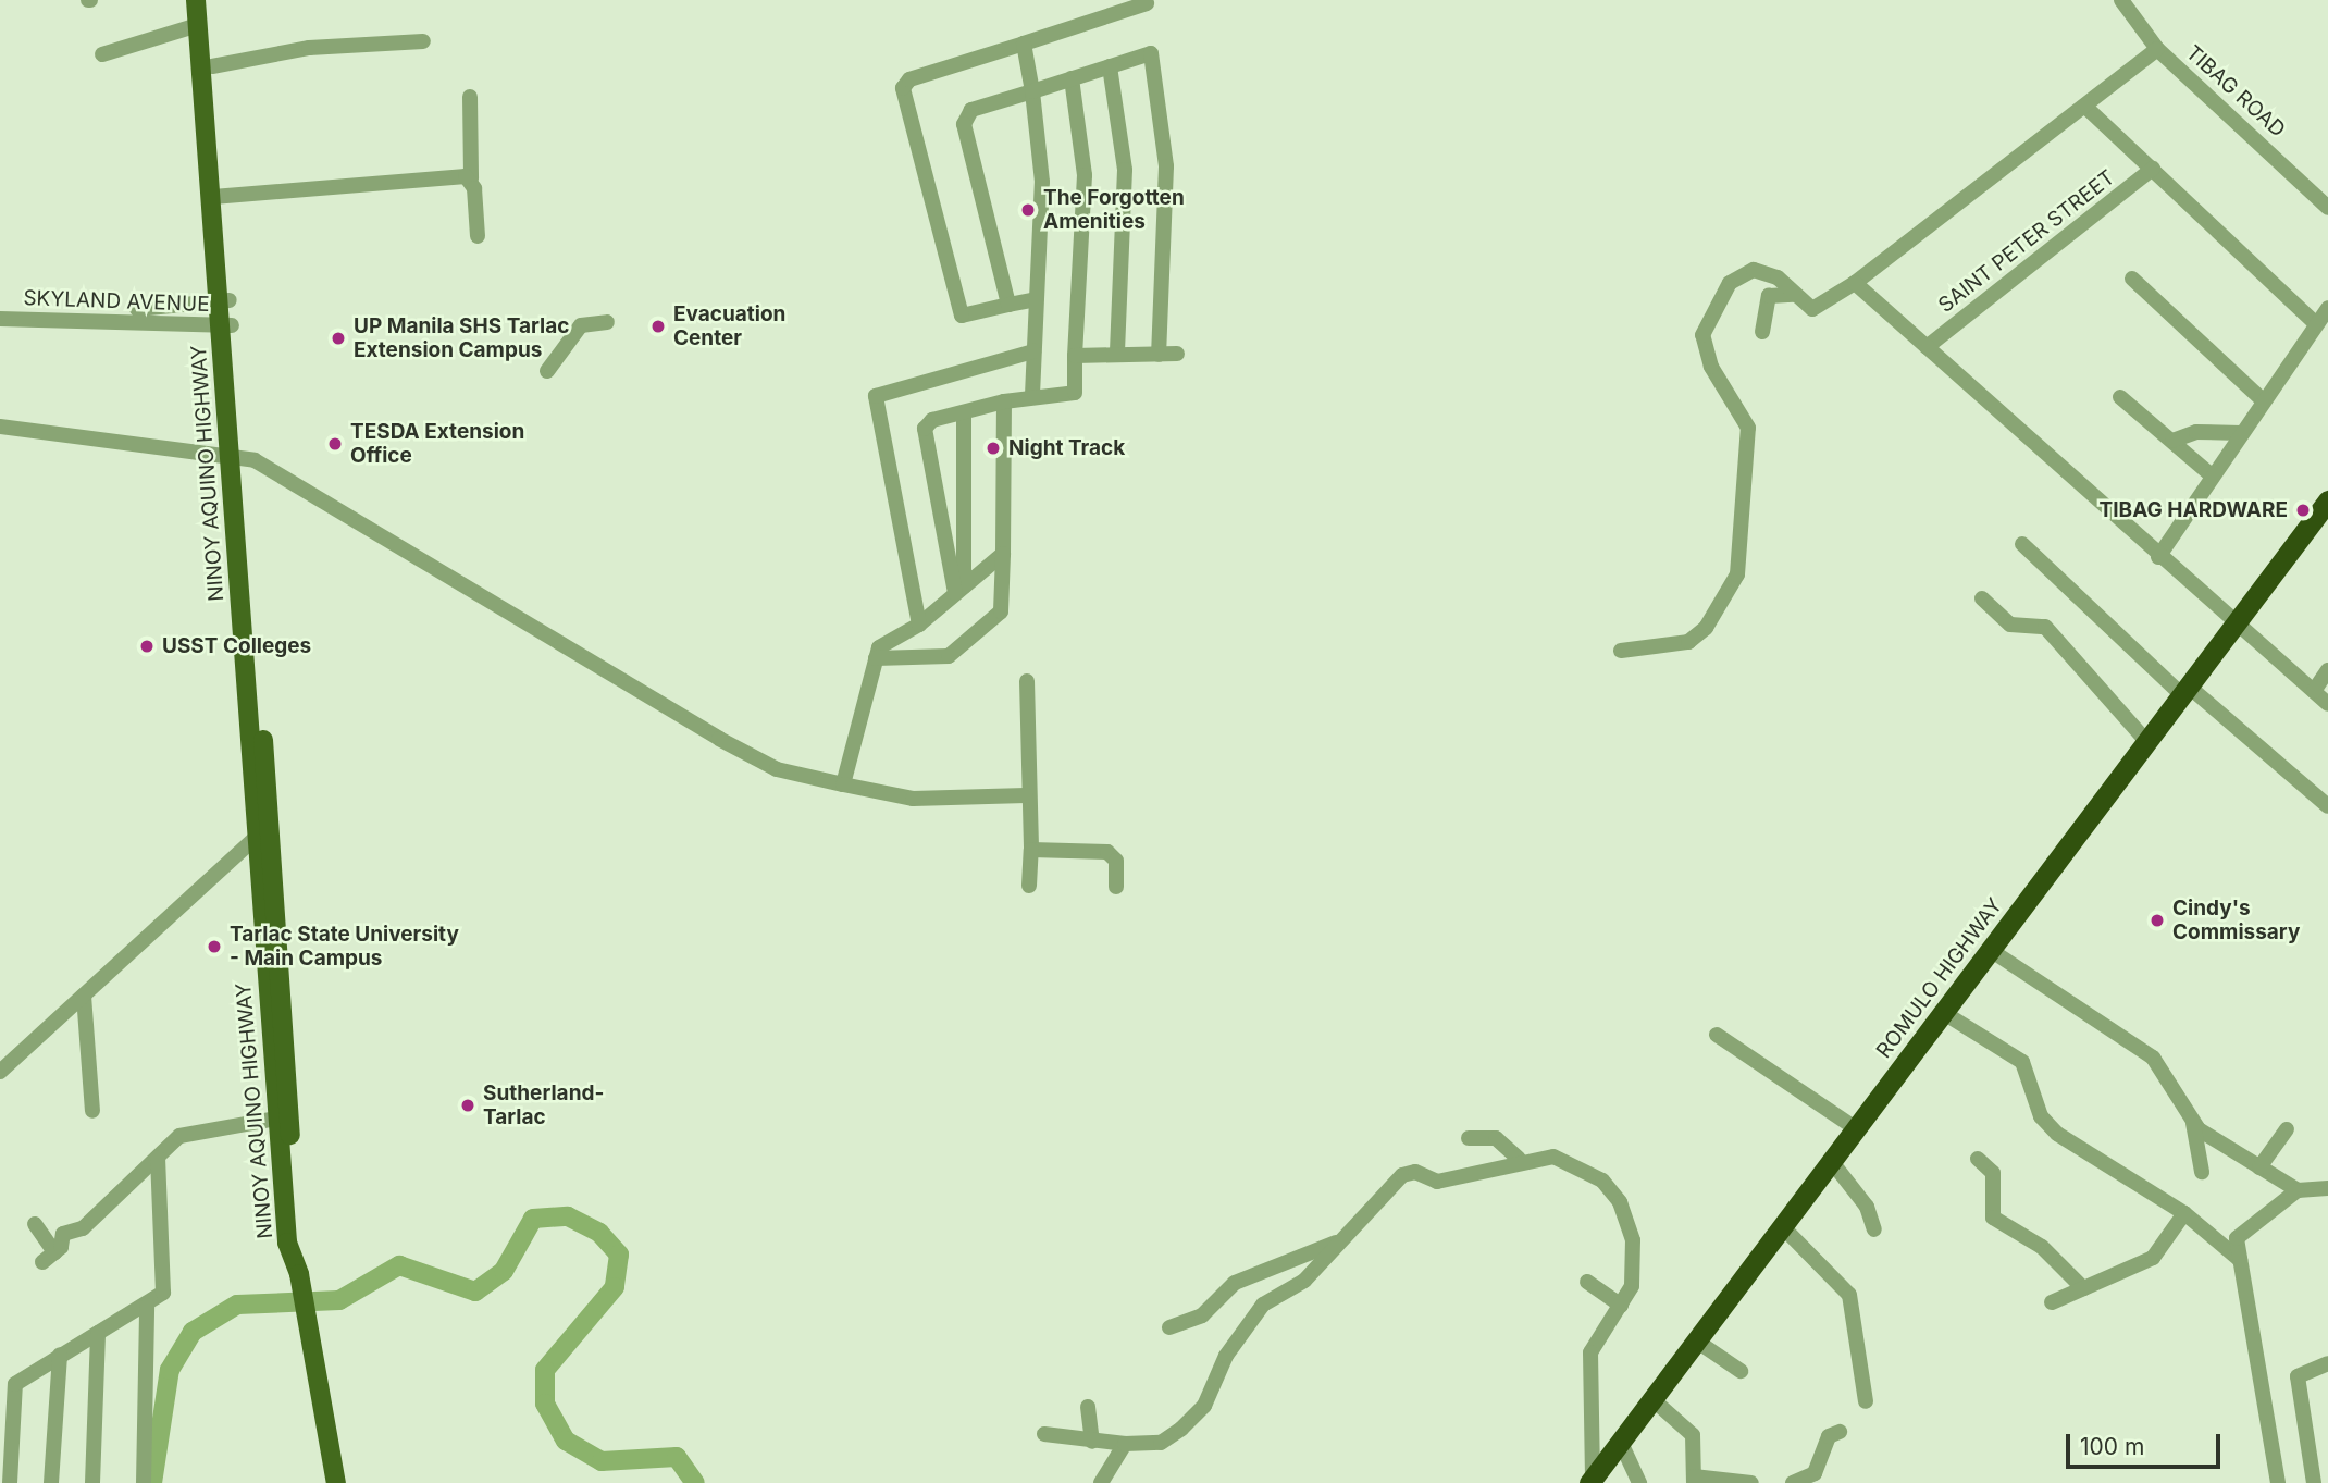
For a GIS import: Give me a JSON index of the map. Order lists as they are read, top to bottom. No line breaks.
{"streets":{"highway":["ROMULO HIGHWAY"],"main road":["NINOY AQUINO HIGHWAY"],"street":["TIBAG ROAD","SAINT PETER STREET","SKYLAND AVENUE"]},"crossings":[["SKYLAND AVENUE","NINOY AQUINO HIGHWAY"]],"places":["The Forgotten Amenities","Evacuation Center","UP Manila SHS Tarlac Extension Campus","TESDA Extension Office","Night Track","TIBAG HARDWARE","USST Colleges","Cindy's Commissary","Tarlac State University - Main Campus","Sutherland- Tarlac"],"scale_bar":"100 m"}
